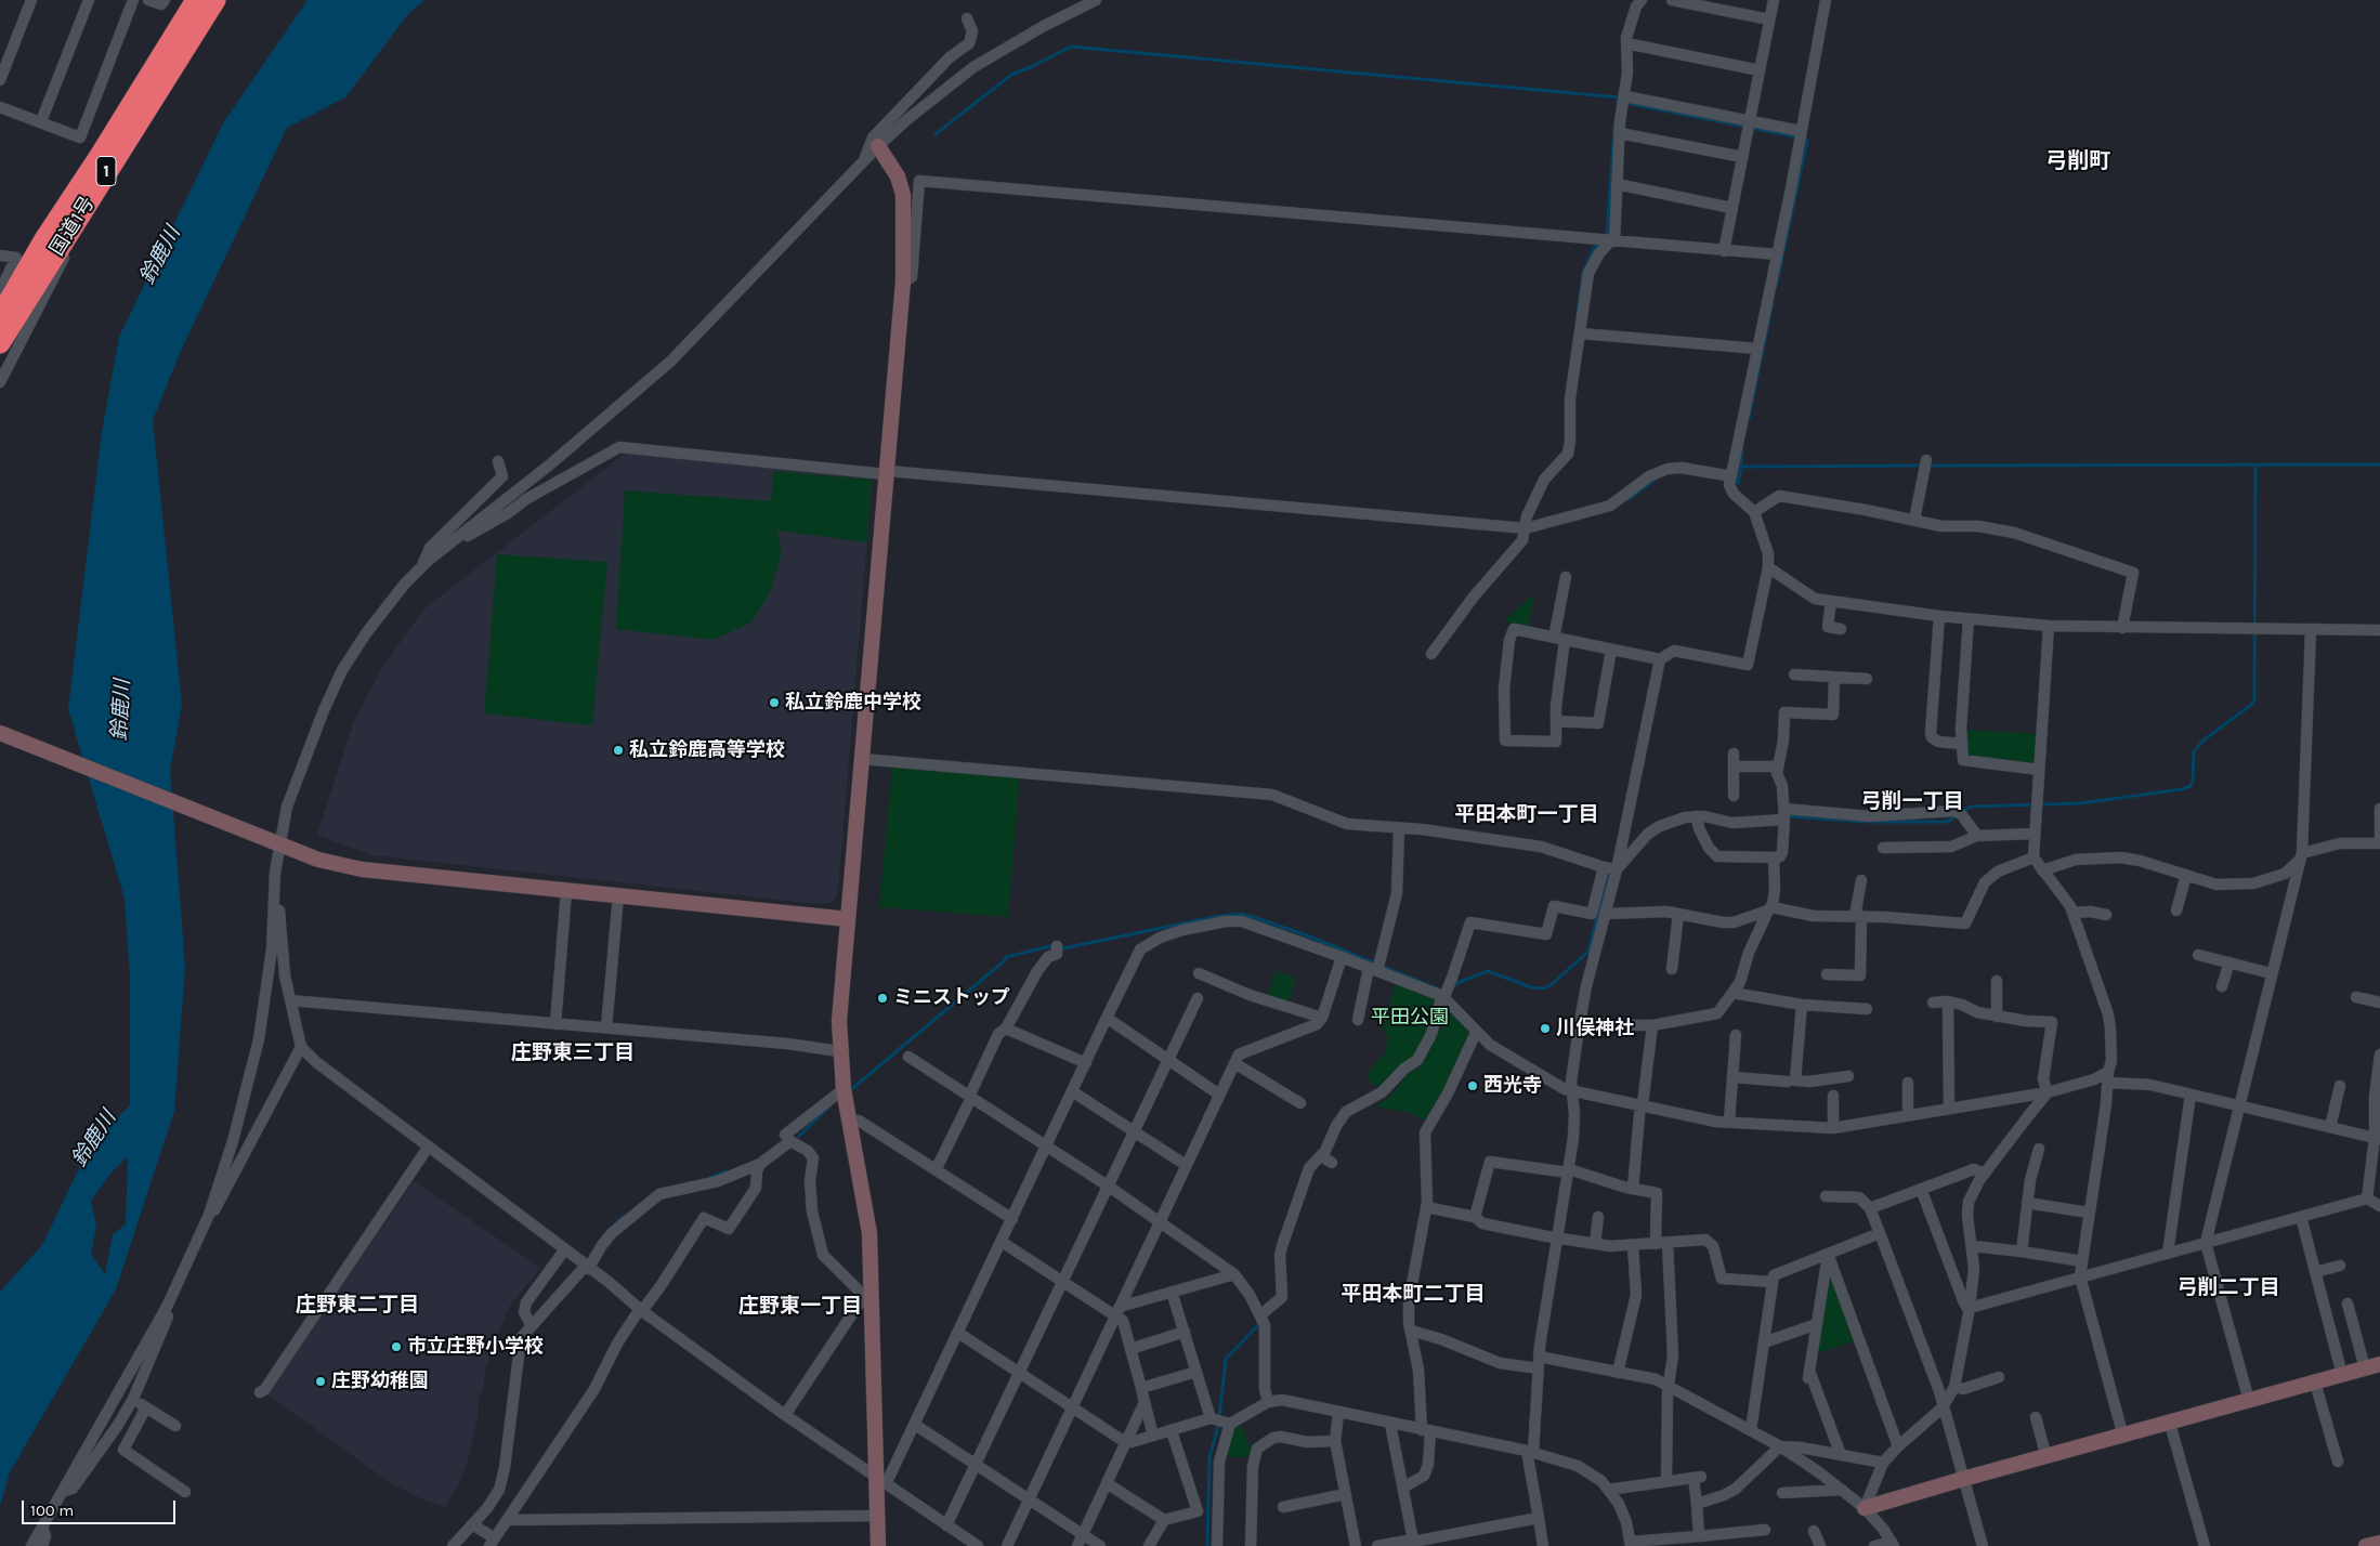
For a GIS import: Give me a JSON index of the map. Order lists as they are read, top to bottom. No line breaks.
{"streets":{"highway":["1","国道1号"]},"districts":["弓削町","弓削一丁目","平田本町一丁目","庄野東三丁目","弓削二丁目","平田本町二丁目","庄野東二丁目","庄野東一丁目"],"water":["鈴鹿川"],"parks":["平田公園"],"places":["私立鈴鹿中学校","私立鈴鹿高等学校","ミニストップ","川俣神社","西光寺","市立庄野小学校","庄野幼稚園"],"scale_bar":"100 m"}
